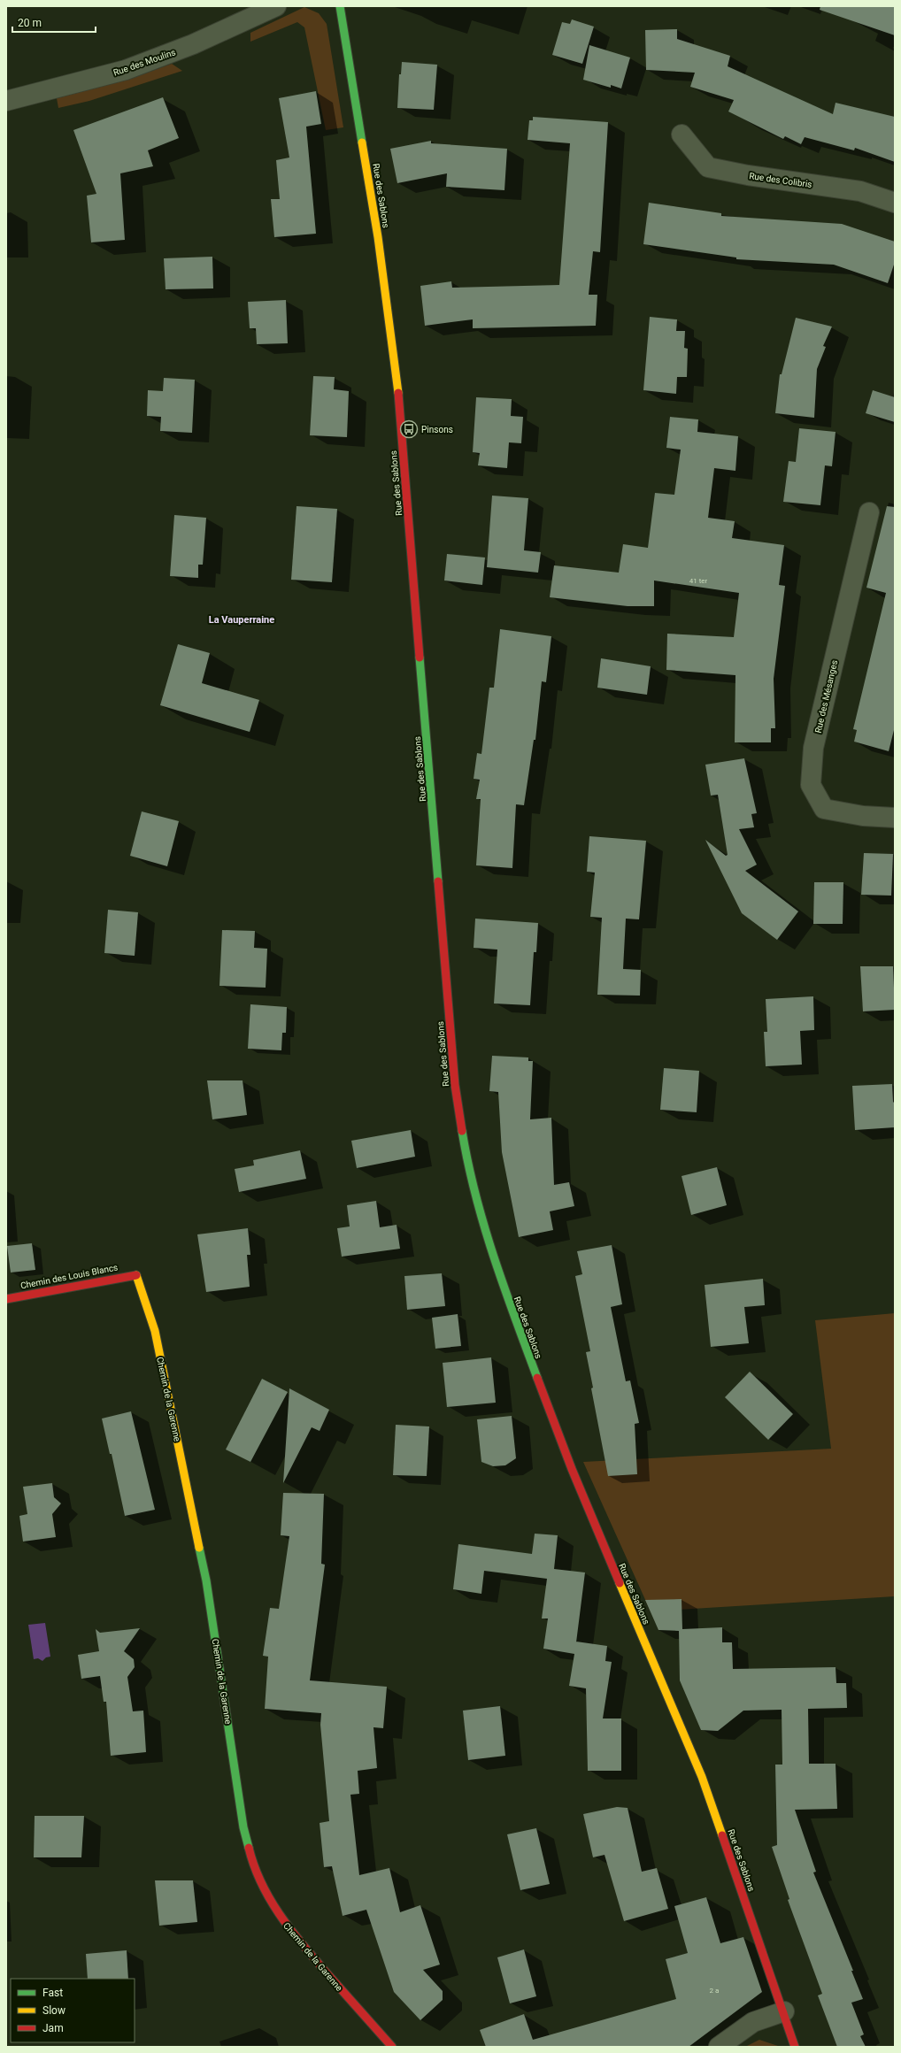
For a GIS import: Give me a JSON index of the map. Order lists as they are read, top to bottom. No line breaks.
{"streets":{"street":["Rue des Moulins","Rue des Colibris","Rue des Sablons","Rue des Mésanges","Chemin des Louis Blancs","Chemin de la Garenne"]},"crossings":[["Chemin des Louis Blancs","Chemin de la Garenne"]],"districts":["La Vauperraine"],"places":{"bus stop":["Pinsons"]},"house_numbers":["41 ter","2 a"],"legend":["Fast","Slow","Jam"],"scale_bar":"20 m"}
